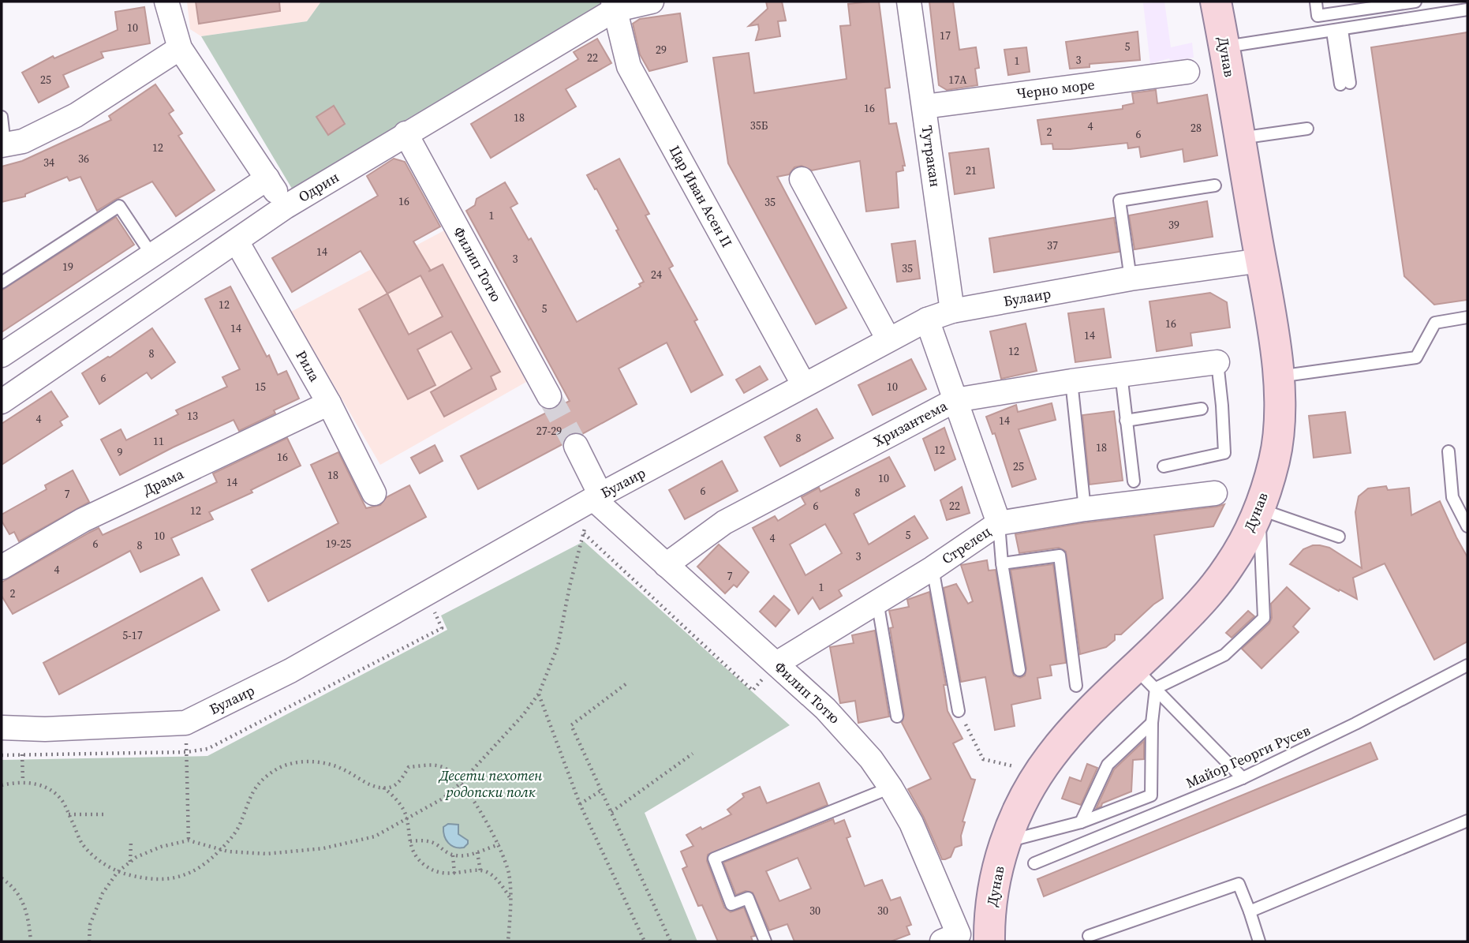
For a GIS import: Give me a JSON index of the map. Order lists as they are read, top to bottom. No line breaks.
{"streets":{"main road":["Дунав"],"street":["Черно море","Тутракан","Одрин","Цар Иван Асен II","Филип Тотю","Булаир","Рила","Хризантема","Драма","Стрелец"],"lane":["Майор Георги Русев"]},"crossings":[["Дунав","Булаир"],["Черно море","Тутракан"],["Тутракан","Булаир"],["Одрин","Цар Иван Асен II"],["Одрин","Филип Тотю"],["Одрин","Рила"],["Цар Иван Асен II","Булаир"],["Филип Тотю","Булаир"],["Филип Тотю","Хризантема"],["Филип Тотю","Стрелец"],["Рила","Драма"]],"parks":["Десети пехотен родопски полк"],"house_numbers":["10","17","5","29","22","3","1","25","17А","16","18","35Б","4","28","2","6","12","36","34","21","16","35","1","39","37","14","3","19","35","24","12","5","16","14","14","12","8","6","15","10","13","4","14","27-29","8","11","18","12","9","16","25","18","10","14","6","8","7","6","22","12","5","10","4","6","19-25","8","3","4","7","1","2","5-17","30","30"]}
